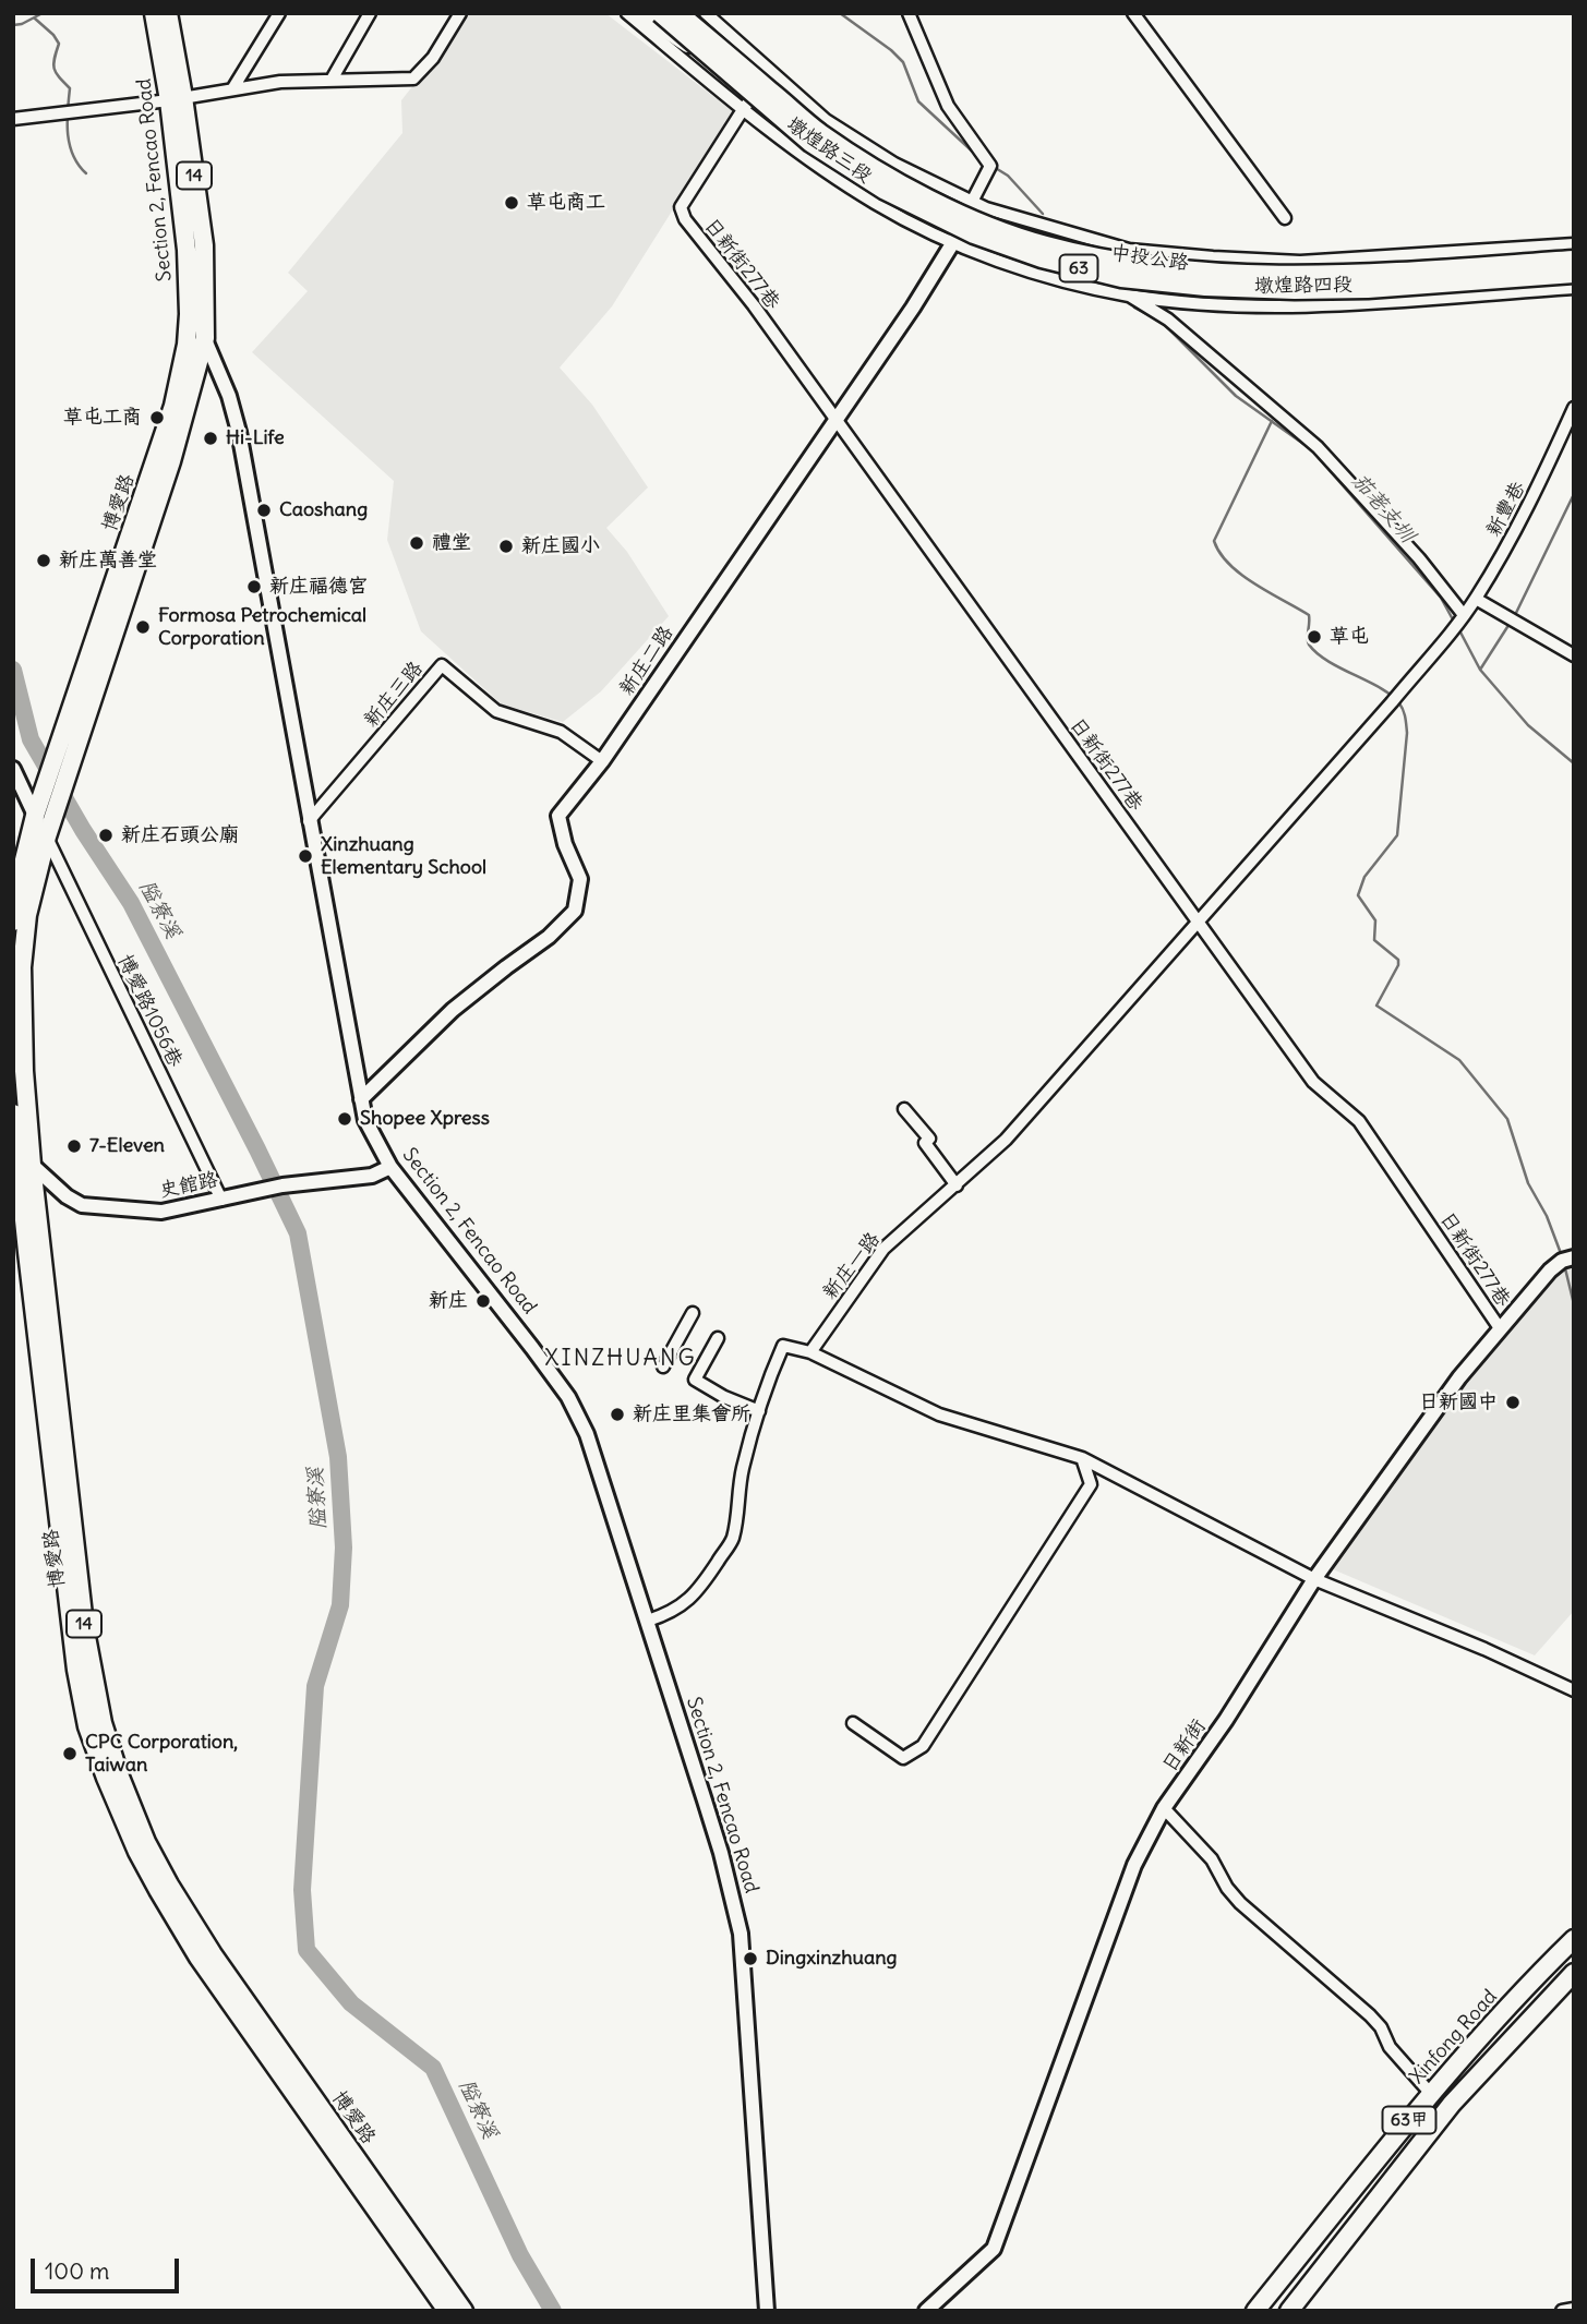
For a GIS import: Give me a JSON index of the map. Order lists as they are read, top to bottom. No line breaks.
{"streets":{"main road":["14","Section 2, Fencao Road","中投公路","63","博愛路","Xinfong Road","63甲"],"street":["墩煌路三段","日新街277巷","墩煌路四段","新豐巷","新庄二路","新庄三路","博愛路1056巷","史館路","新庄一路","日新街"]},"crossings":[["墩煌路三段","日新街277巷"],["墩煌路三段","墩煌路四段"],["墩煌路三段","新庄二路"],["14","博愛路"],["Section 2, Fencao Road","博愛路"],["Section 2, Fencao Road","新庄二路"],["Section 2, Fencao Road","新庄三路"],["Section 2, Fencao Road","史館路"],["日新街277巷","新豐巷"],["日新街277巷","新庄二路"],["日新街277巷","新庄一路"],["日新街277巷","日新街"],["博愛路","博愛路1056巷"],["博愛路","史館路"],["新豐巷","新庄一路"],["新庄二路","新庄三路"],["博愛路1056巷","史館路"]],"districts":["XINZHUANG"],"water":["茄荖支圳","隘寮溪"],"places":["草屯商工","草屯工商","Hi-Life","Caoshang","禮堂","新庄國小","新庄萬善堂","新庄福德宮","Formosa Petrochemical Corporation","草屯","新庄石頭公廟","Xinzhuang Elementary School","Shopee Xpress","7-Eleven","新庄","日新國中","新庄里集會所","CPC Corporation, Taiwan","Dingxinzhuang"],"scale_bar":"100 m"}
